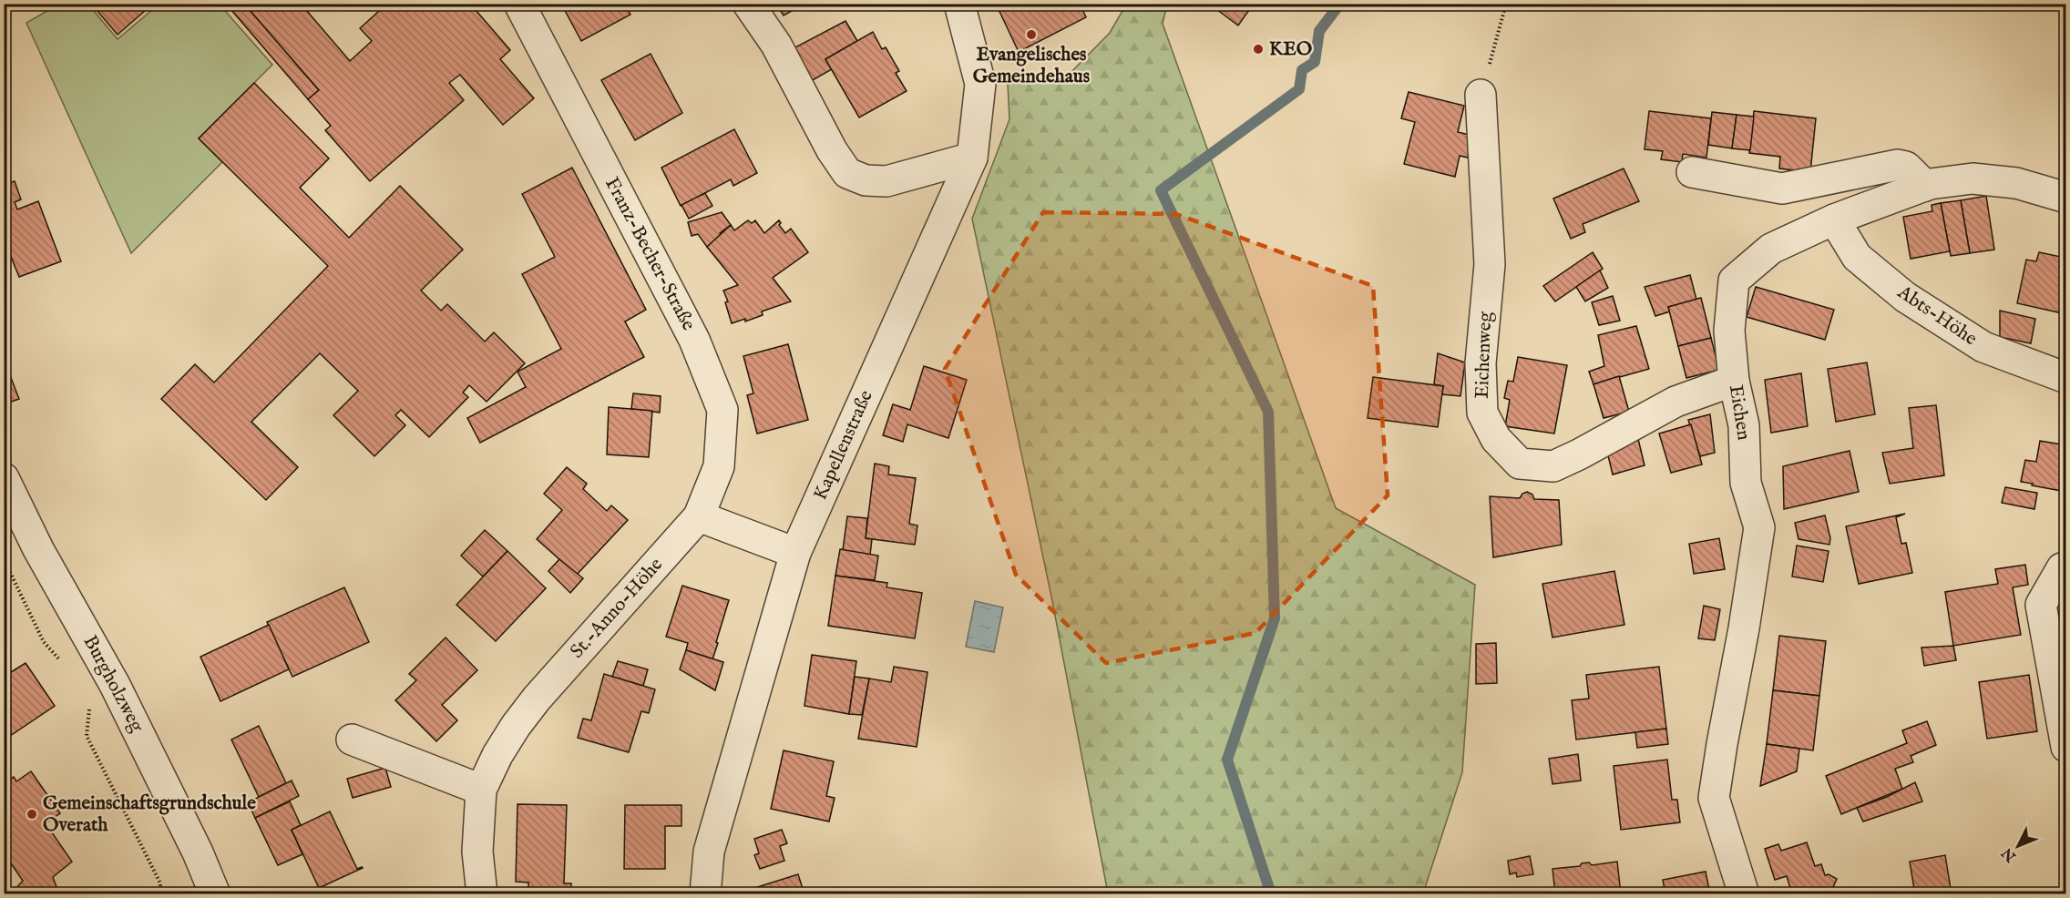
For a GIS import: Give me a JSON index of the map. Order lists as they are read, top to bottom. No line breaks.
{"streets":{"street":["Franz-Becher-Straße","Abts-Höhe","Eichenweg","Eichen","Kapellenstraße","St.-Anno-Höhe","Burgholzweg"]},"crossings":[["Franz-Becher-Straße","St.-Anno-Höhe"],["Abts-Höhe","Eichen"],["Eichenweg","Eichen"]],"places":["Evangelisches Gemeindehaus","KEO","Gemeinschaftsgrundschule Overath"],"north":"bottom left"}
